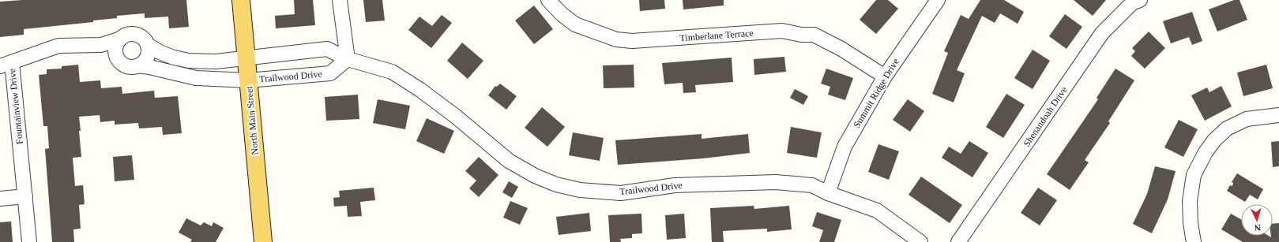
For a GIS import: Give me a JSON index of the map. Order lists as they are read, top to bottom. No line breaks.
{"streets":{"main road":["North Main Street"],"street":["Timberlane Terrace","Trailwood Drive","Summit Ridge Drive","Fountainview Drive","Shenandoah Drive"]},"crossings":[["Timberlane Terrace","Summit Ridge Drive"],["Trailwood Drive","Summit Ridge Drive"],["Trailwood Drive","Fountainview Drive"],["Trailwood Drive","North Main Street"],["Fountainview Drive","North Main Street"]],"north":"bottom"}
